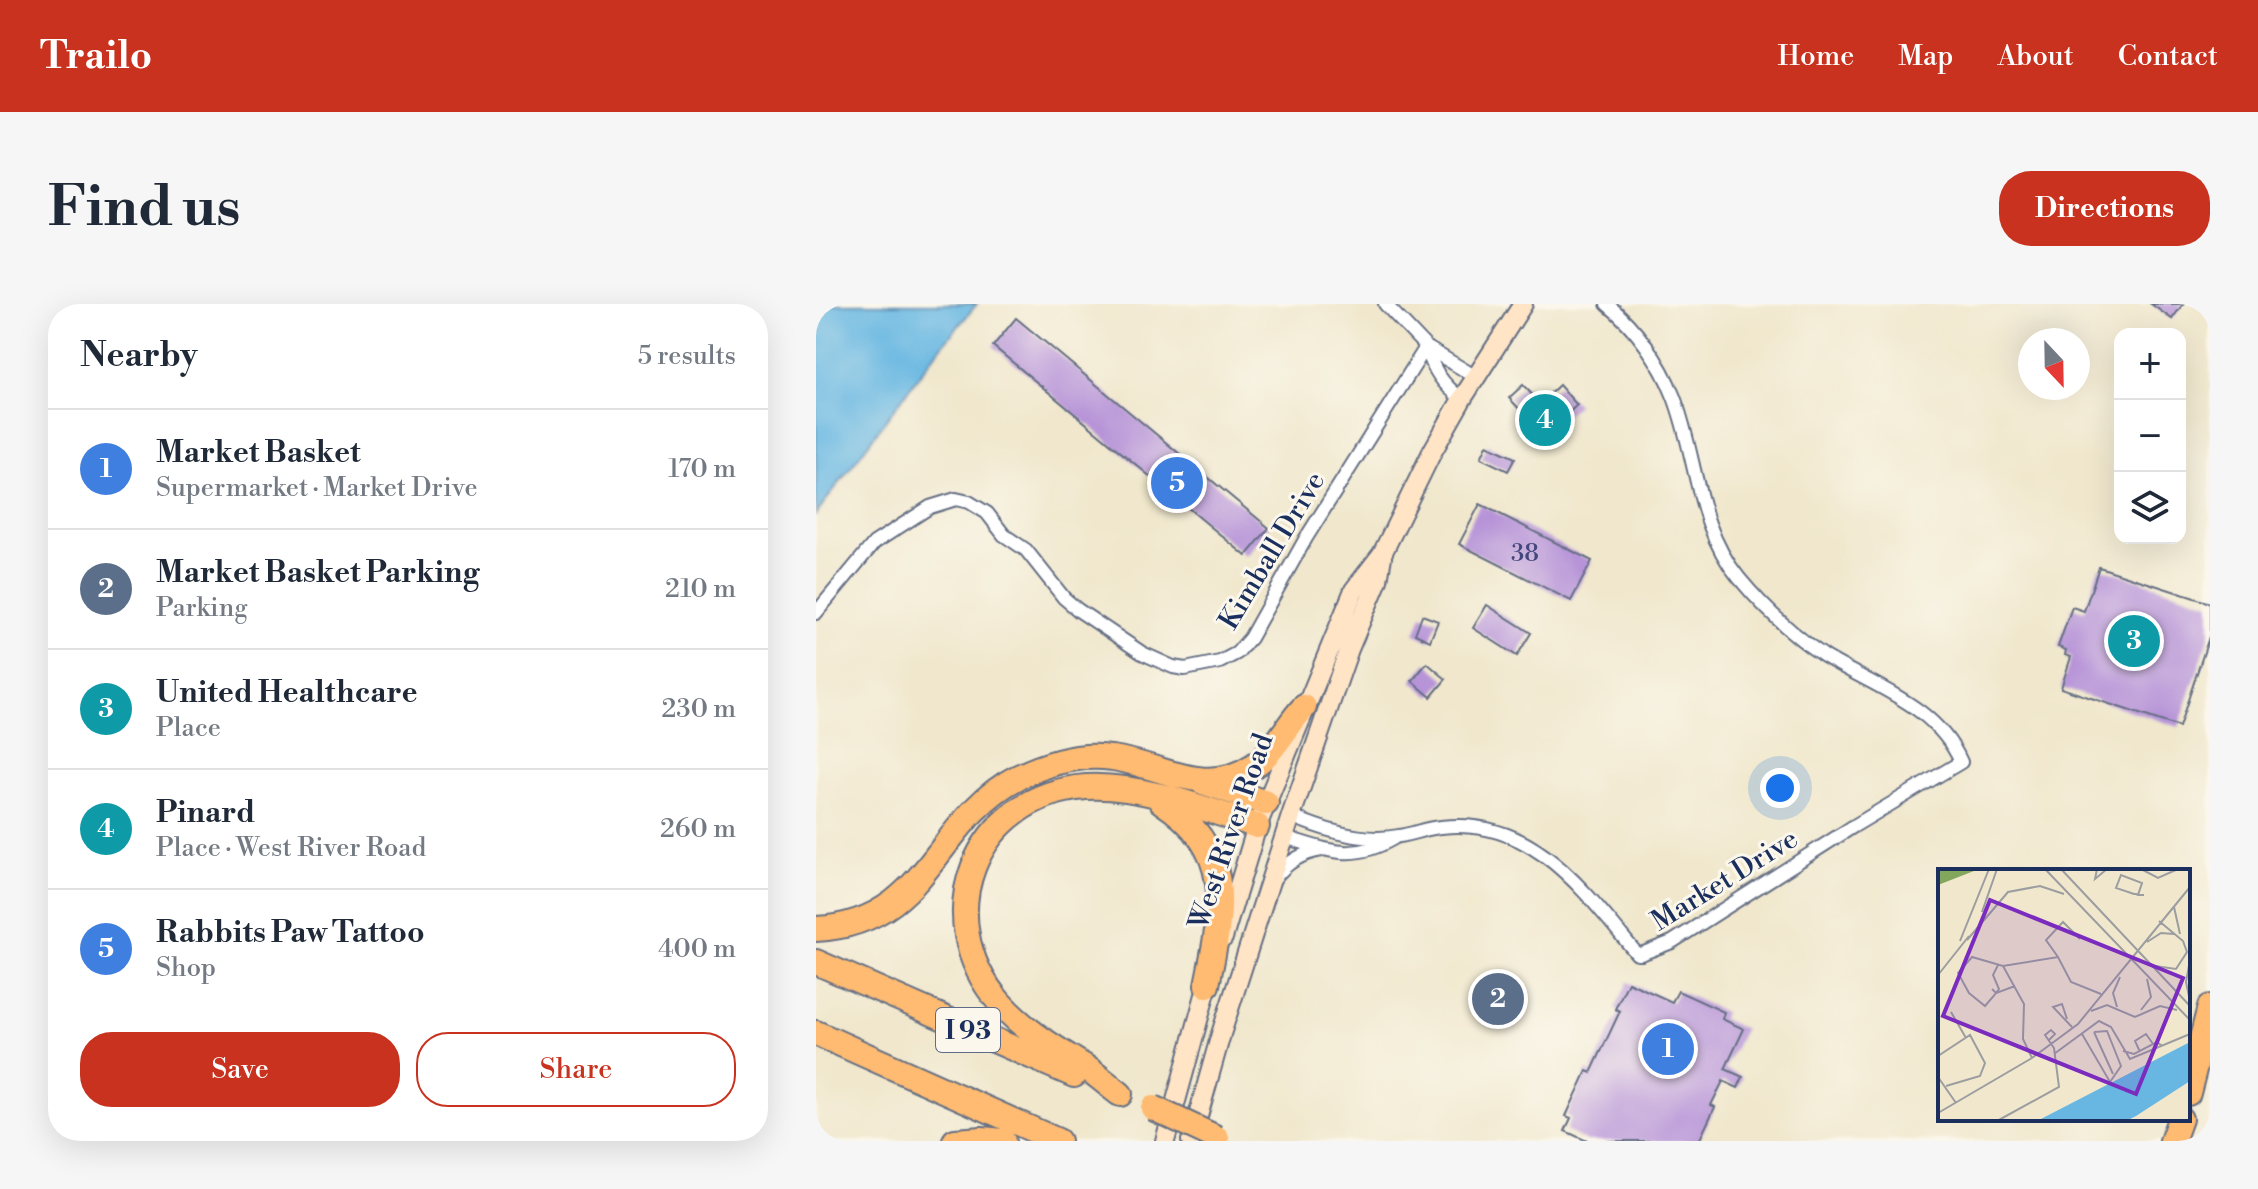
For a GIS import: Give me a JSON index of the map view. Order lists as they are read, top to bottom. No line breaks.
{"streets":{"highway":["I 93"],"main road":["West River Road"],"street":["Kimball Drive","Market Drive"]},"crossings":[["West River Road","Market Drive"]],"house_numbers":["38"],"north":"bottom","page":{"header":"Trailo","nav":["Home","Map","About","Contact"],"buttons":["Directions",["Save","Share"]],"title":"Find us","heading":["Nearby","5 results"],"map_buttons":["+","−"],"pins":["4","5","3","2","1"],"list":[{"mark":"1","name":"Market Basket","note":"Supermarket · Market Drive","value":"170 m"},{"mark":"2","name":"Market Basket Parking","note":"Parking","value":"210 m"},{"mark":"3","name":"United Healthcare","note":"Place","value":"230 m"},{"mark":"4","name":"Pinard","note":"Place · West River Road","value":"260 m"},{"mark":"5","name":"Rabbits Paw Tattoo","note":"Shop","value":"400 m"}]}}
